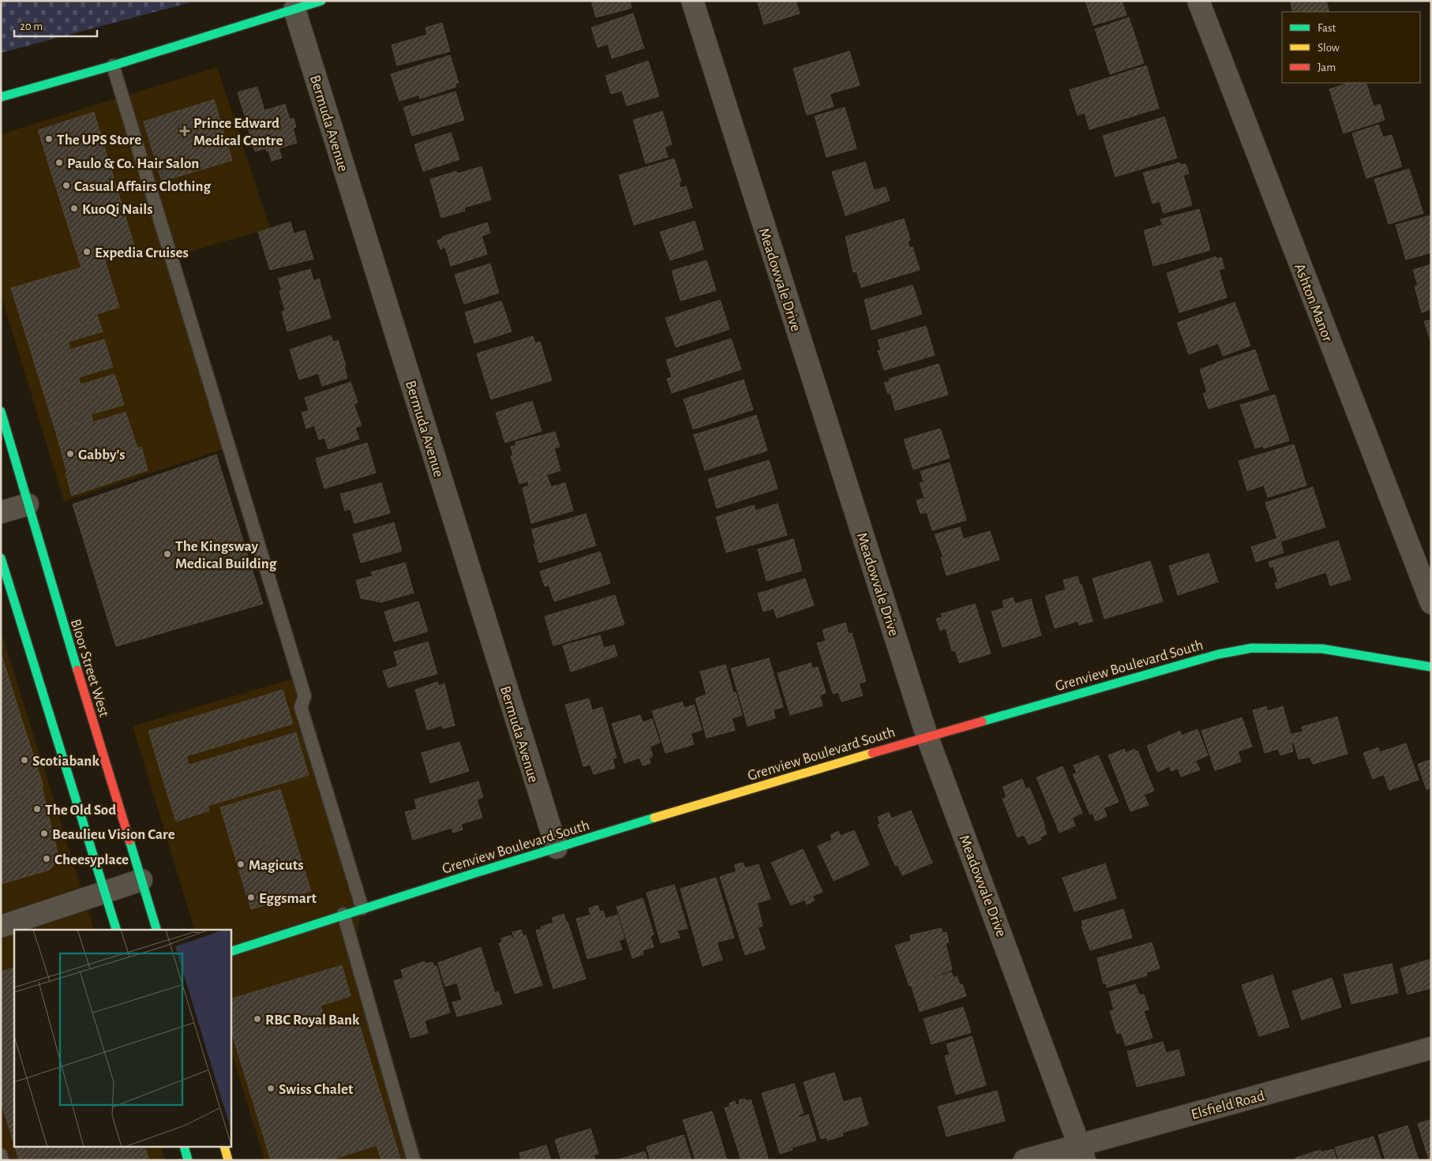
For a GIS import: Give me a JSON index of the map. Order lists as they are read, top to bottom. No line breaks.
{"streets":{"street":["Bermuda Avenue","Meadowvale Drive","Ashton Manor","Grenview Boulevard South","Bloor Street West","Elsfield Road"]},"crossings":[["Bermuda Avenue","Grenview Boulevard South"],["Meadowvale Drive","Grenview Boulevard South"],["Meadowvale Drive","Elsfield Road"]],"places":{"health":["Prince Edward Medical Centre"],"other":["The UPS Store","Paulo & Co. Hair Salon","Casual Affairs Clothing","KuoQi Nails","Expedia Cruises","Gabby's","The Kingsway Medical Building","Scotiabank","The Old Sod","Beaulieu Vision Care","Cheesyplace","Magicuts","Eggsmart","RBC Royal Bank","Swiss Chalet"]},"legend":["Fast","Slow","Jam"],"scale_bar":"20 m"}
